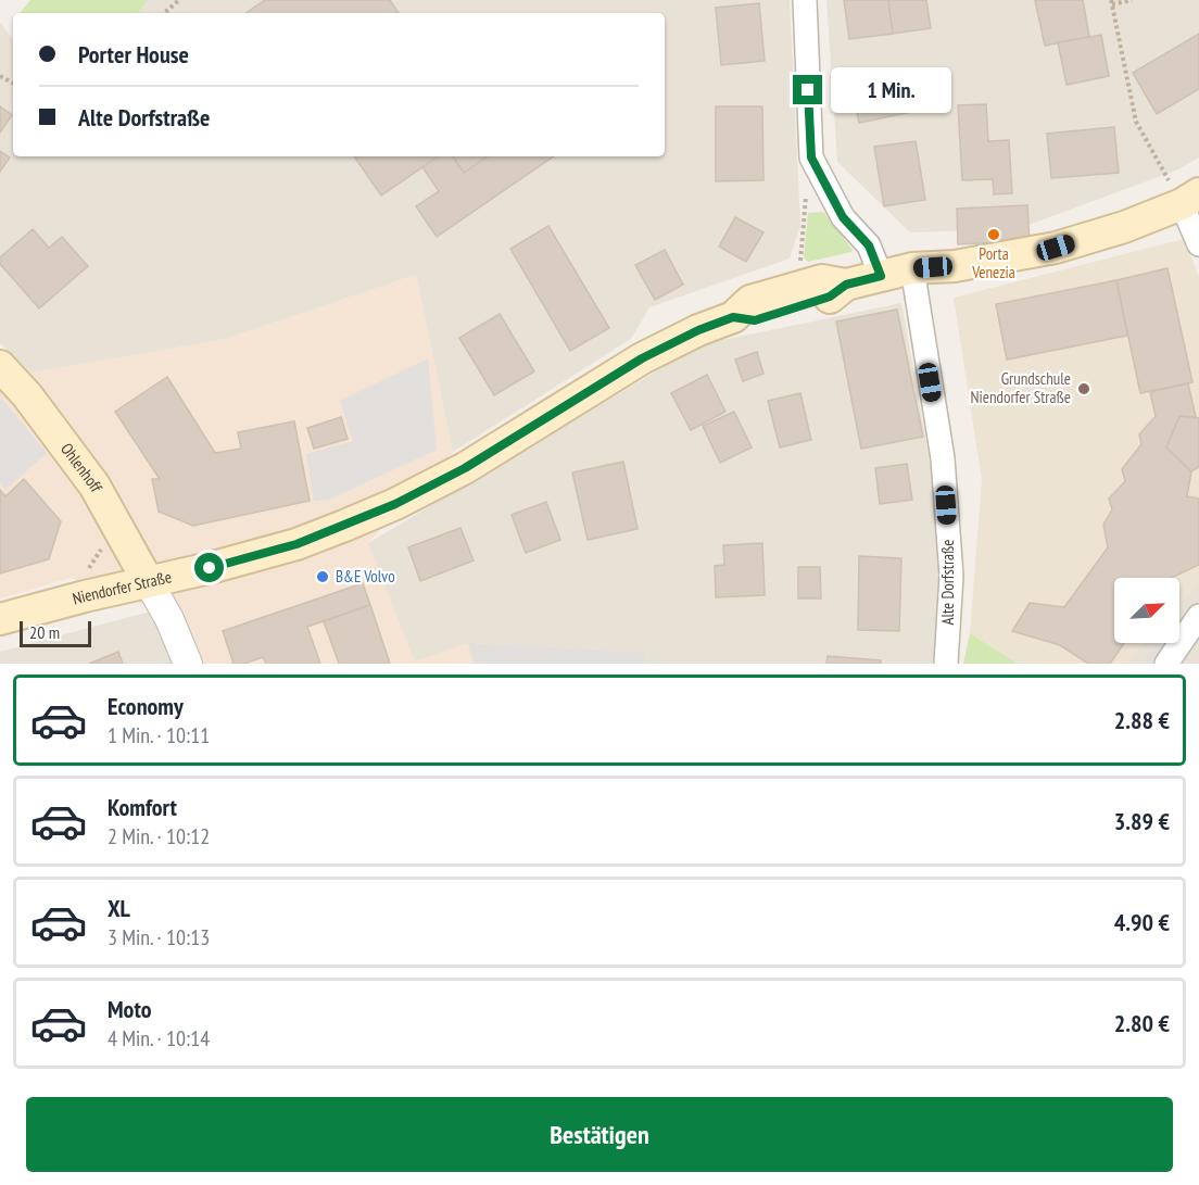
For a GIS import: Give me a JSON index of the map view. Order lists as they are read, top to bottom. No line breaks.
{"streets":{"main road":["Ohlenhoff","Niendorfer Straße"],"street":["Alte Dorfstraße"]},"crossings":[["Ohlenhoff","Niendorfer Straße"],["Alte Dorfstraße","Niendorfer Straße"]],"places":["Porta Venezia","Grundschule Niendorfer Straße","B&E Volvo"],"scale_bar":"20 m","north":"top right","page":{"banner":["Porter House","Alte Dorfstraße"],"bubble":"1 Min.","scale":"20 m","list":[{"name":"Economy","note":"1 Min. · 10:11","value":"2.88 €"},{"name":"Komfort","note":"2 Min. · 10:12","value":"3.89 €"},{"name":"XL","note":"3 Min. · 10:13","value":"4.90 €"},{"name":"Moto","note":"4 Min. · 10:14","value":"2.80 €"}],"buttons":"Bestätigen"}}
